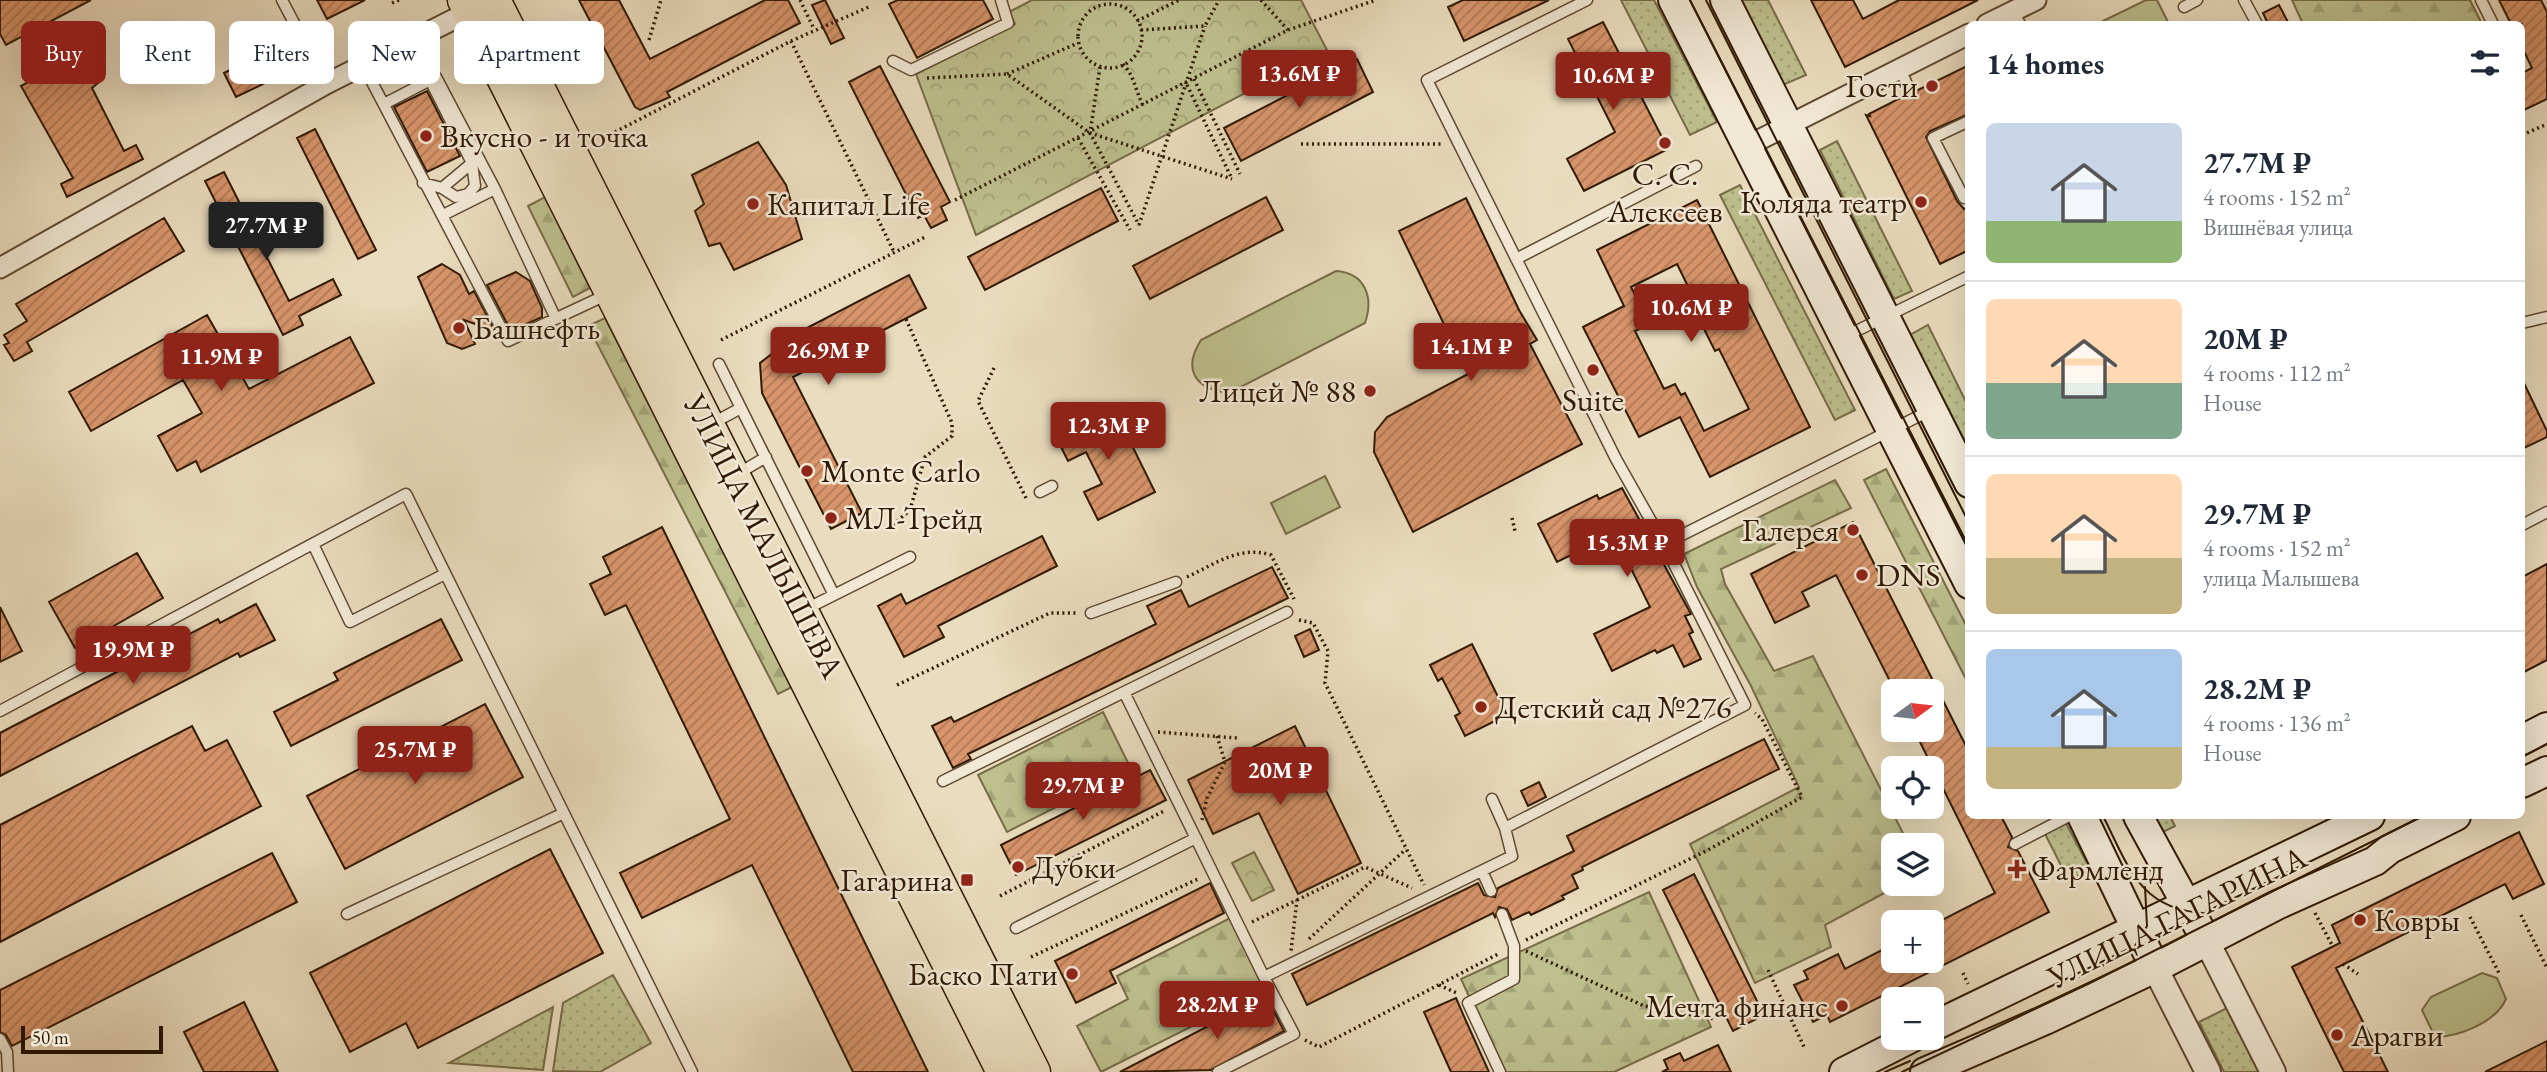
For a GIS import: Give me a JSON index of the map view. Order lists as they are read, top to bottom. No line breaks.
{"streets":{"main road":["УЛИЦА МАЛЫШЕВА","УЛИЦА ГАГАРИНА"]},"places":{"other":["Гости","Вкусно - и точка","С. С. Алексеев","Коляда театр","Капитал Life","Башнефть","Suite","Лицей № 88","Monte Carlo","МЛ-Трейд","Галерея","DNS","Детский сад №276","Дубки","Ковры","Баско Пати","Мечта финанс","Арагви"],"health":["Фармленд"],"transit":["Гагарина"]},"scale_bar":"50 m","north":"right","page":{"chip":["Buy","Rent","Filters","New","Apartment"],"heading":"14 homes","price":["13.6M ₽","10.6M ₽","27.7M ₽","10.6M ₽","14.1M ₽","26.9M ₽","11.9M ₽","12.3M ₽","15.3M ₽","19.9M ₽","25.7M ₽","20M ₽","29.7M ₽","28.2M ₽"],"list":[{"name":"27.7M ₽","note":"4 rooms · 152 m² · Вишнёвая улица"},{"name":"20M ₽","note":"4 rooms · 112 m² · House"},{"name":"29.7M ₽","note":"4 rooms · 152 m² · улица Малышева"},{"name":"28.2M ₽","note":"4 rooms · 136 m² · House"}],"map_buttons":["+","−"],"scale":"50 m"}}
